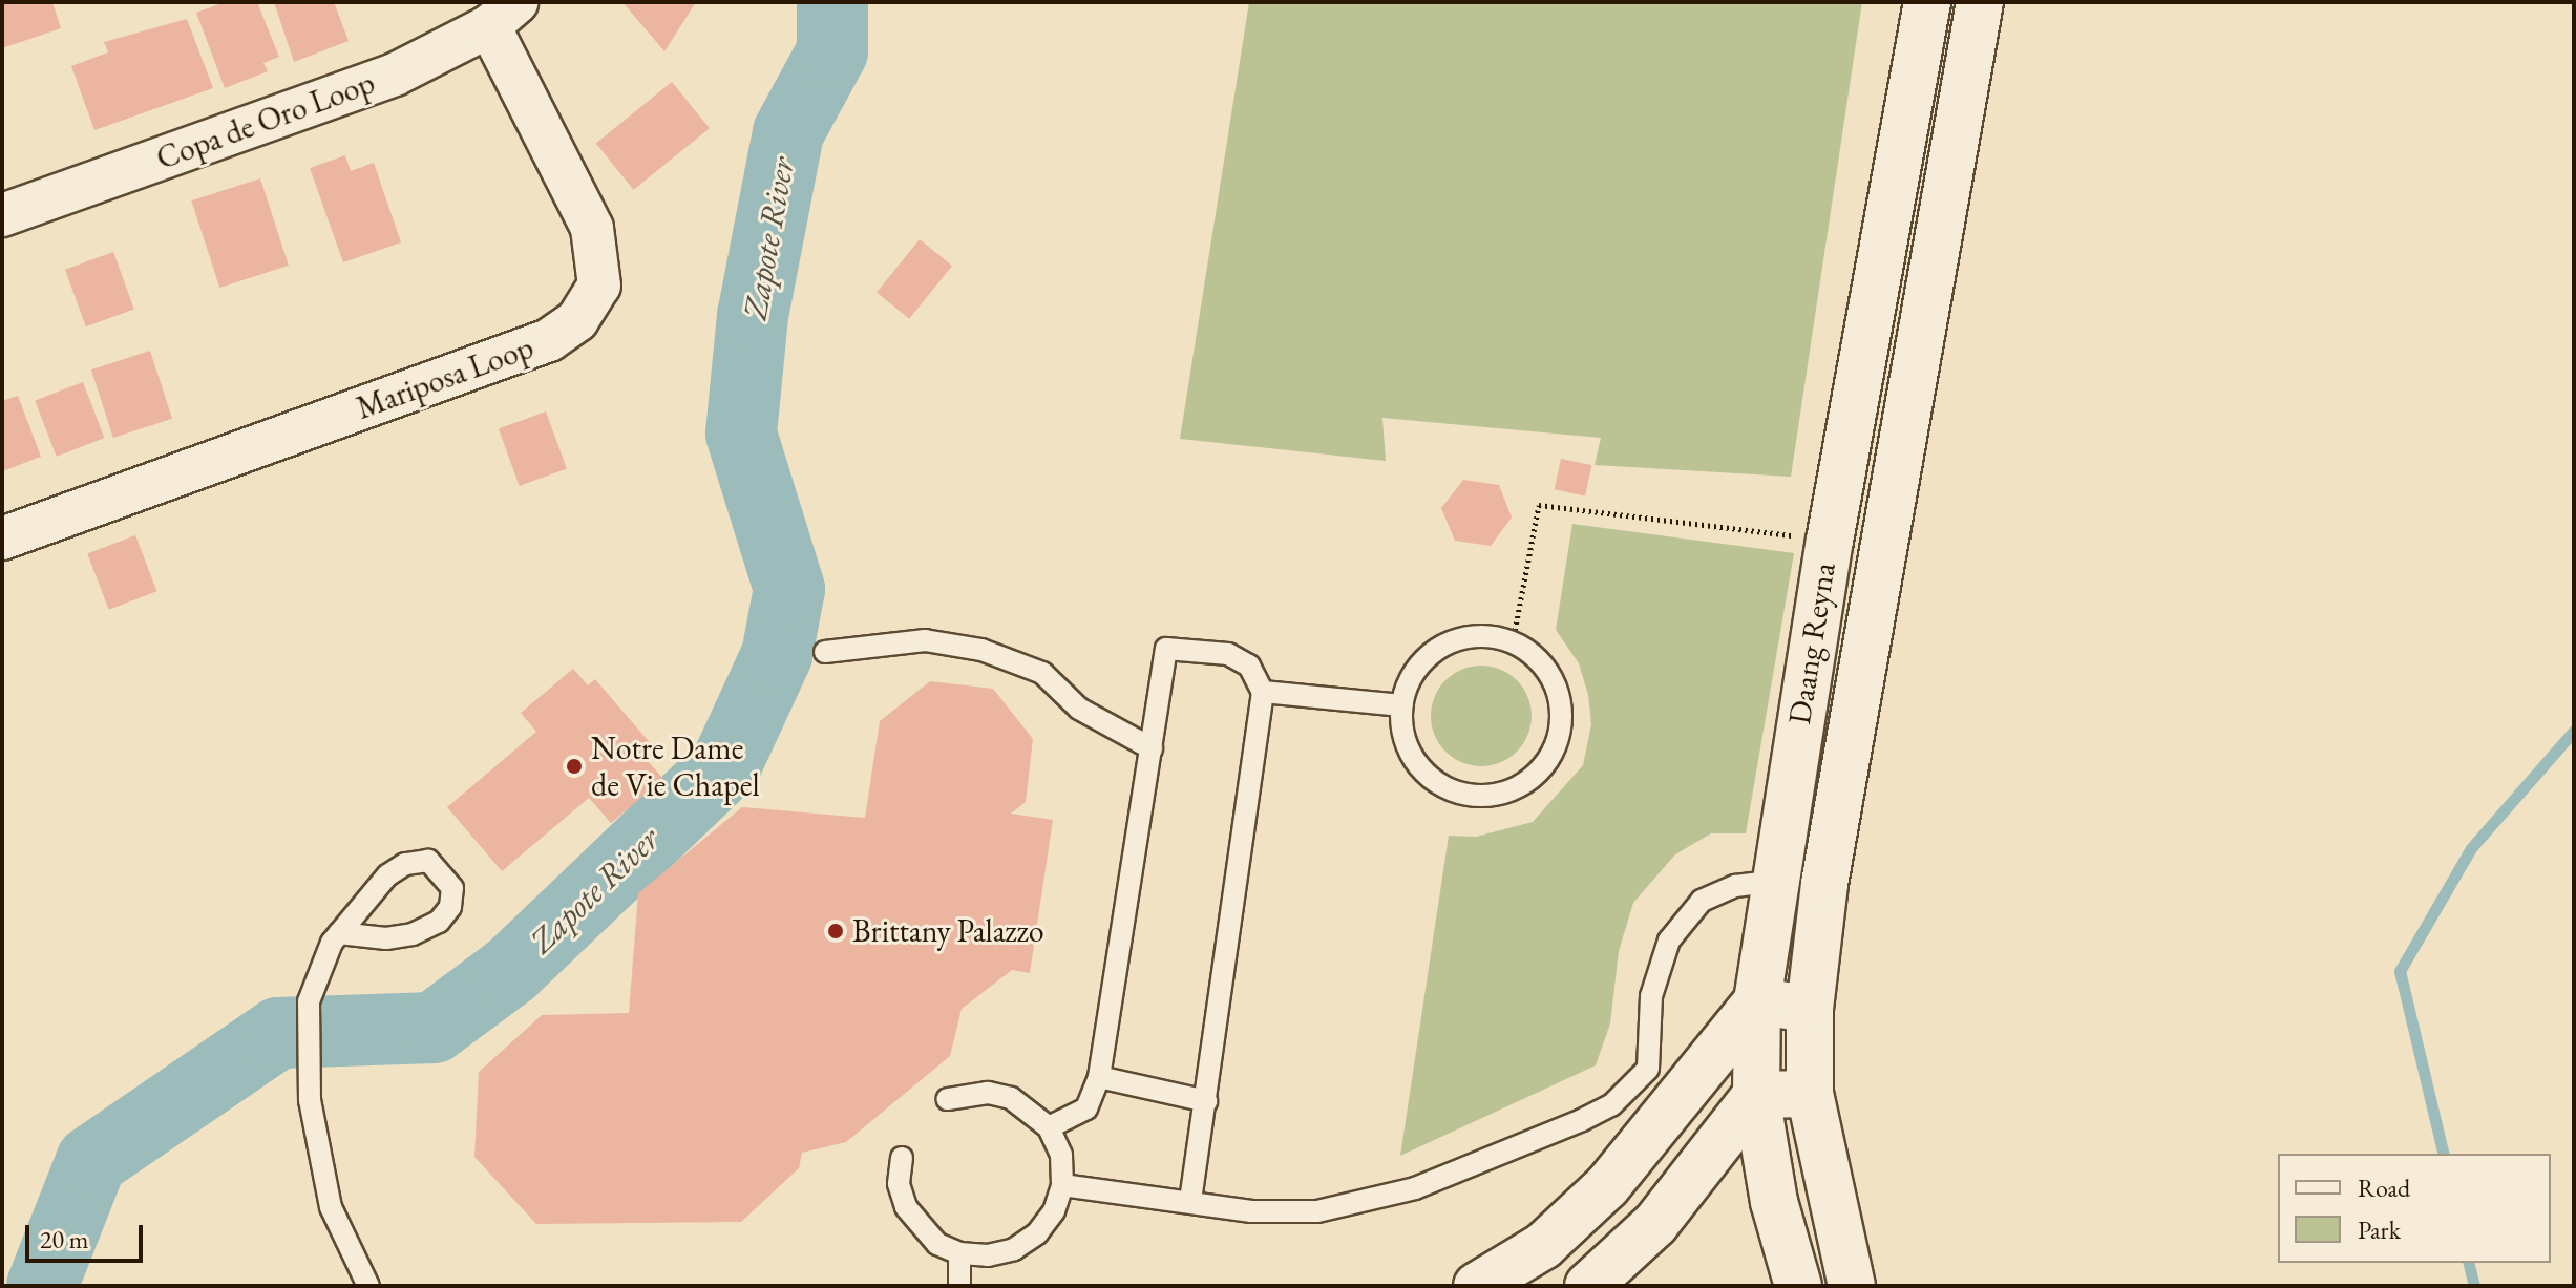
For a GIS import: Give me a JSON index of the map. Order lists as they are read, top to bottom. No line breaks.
{"streets":{"main road":["Daang Reyna"],"street":["Copa de Oro Loop","Mariposa Loop"]},"crossings":[["Copa de Oro Loop","Mariposa Loop"]],"water":["Zapote River"],"places":["Notre Dame de Vie Chapel","Brittany Palazzo"],"legend":["Road","Park"],"scale_bar":"20 m"}
